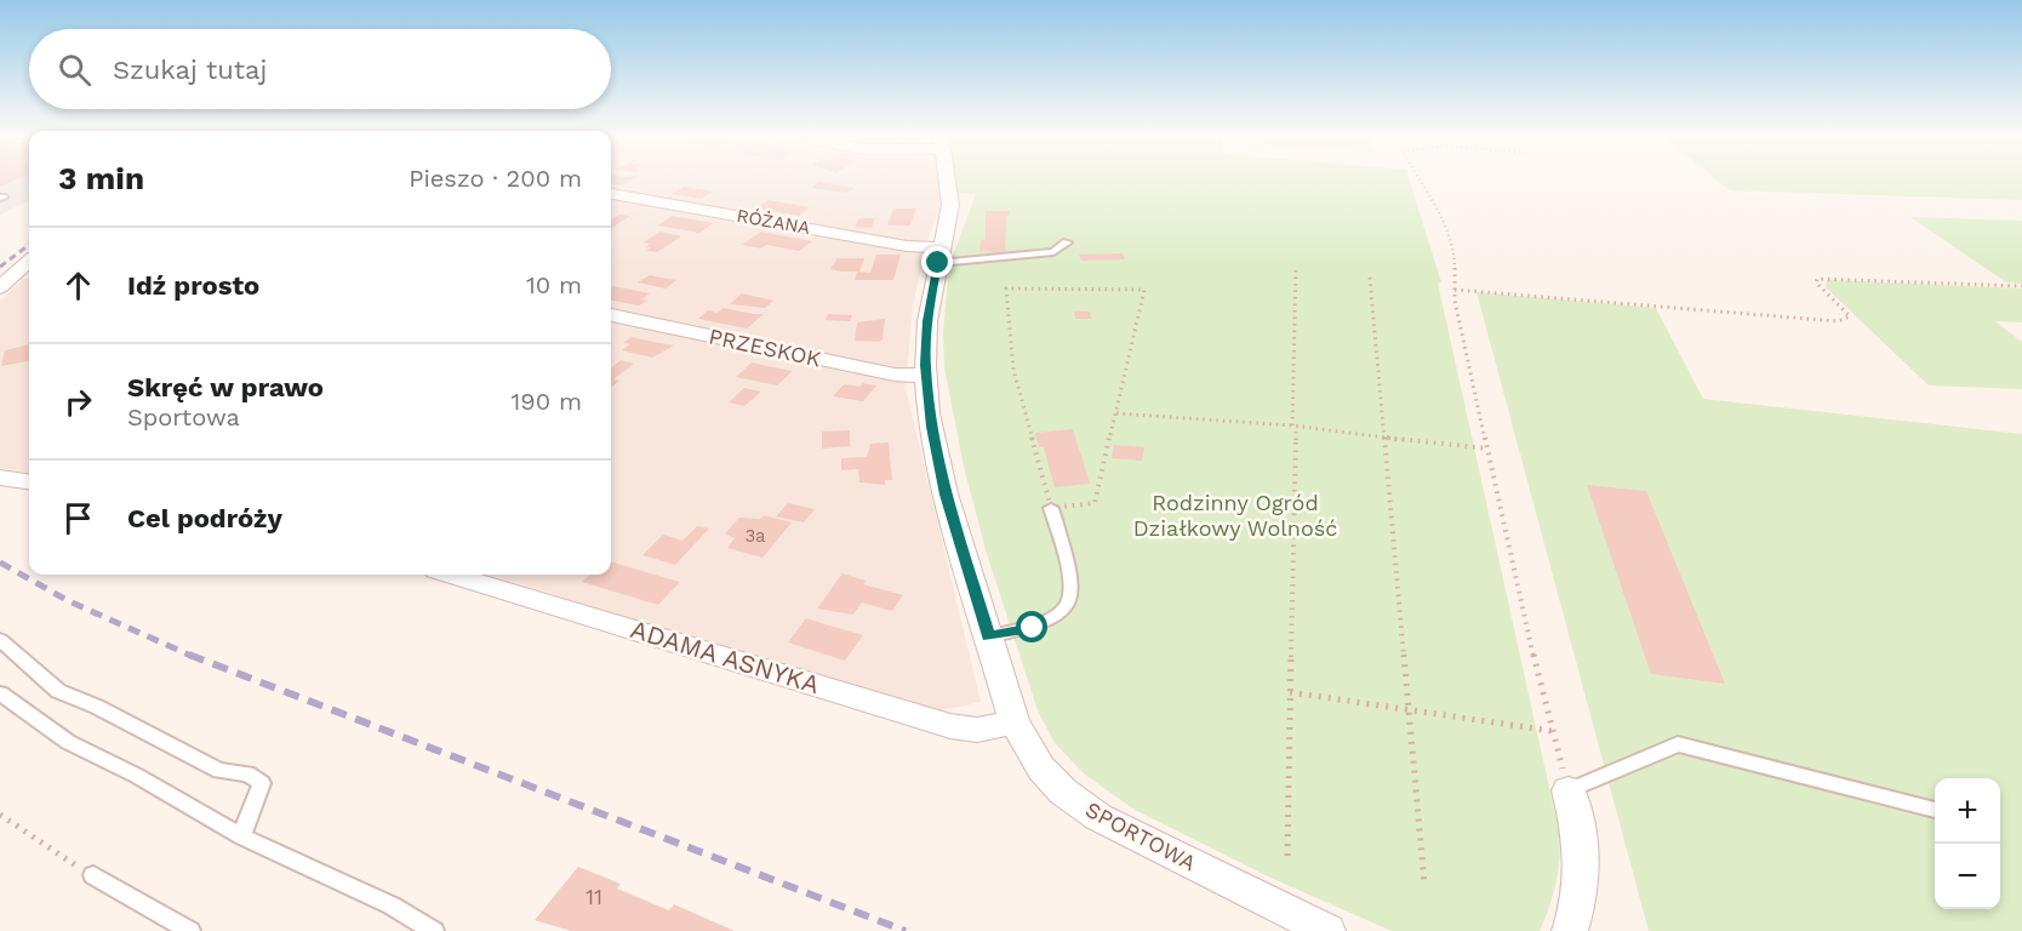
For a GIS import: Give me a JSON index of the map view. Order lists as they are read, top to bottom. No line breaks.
{"streets":{"street":["RÓŻANA","PRZESKOK","ADAMA ASNYKA","SPORTOWA"]},"crossings":[["RÓŻANA","SPORTOWA"],["PRZESKOK","SPORTOWA"],["ADAMA ASNYKA","SPORTOWA"]],"parks":["Rodzinny Ogród Działkowy Wolność"],"house_numbers":["3a","11"],"page":{"search":"Szukaj tutaj","heading":["3 min","Pieszo · 200 m"],"list":[["Idź prosto","10 m"],["Skręć w prawo","Sportowa","190 m"],"Cel podróży"],"map_buttons":["+","−"]}}
